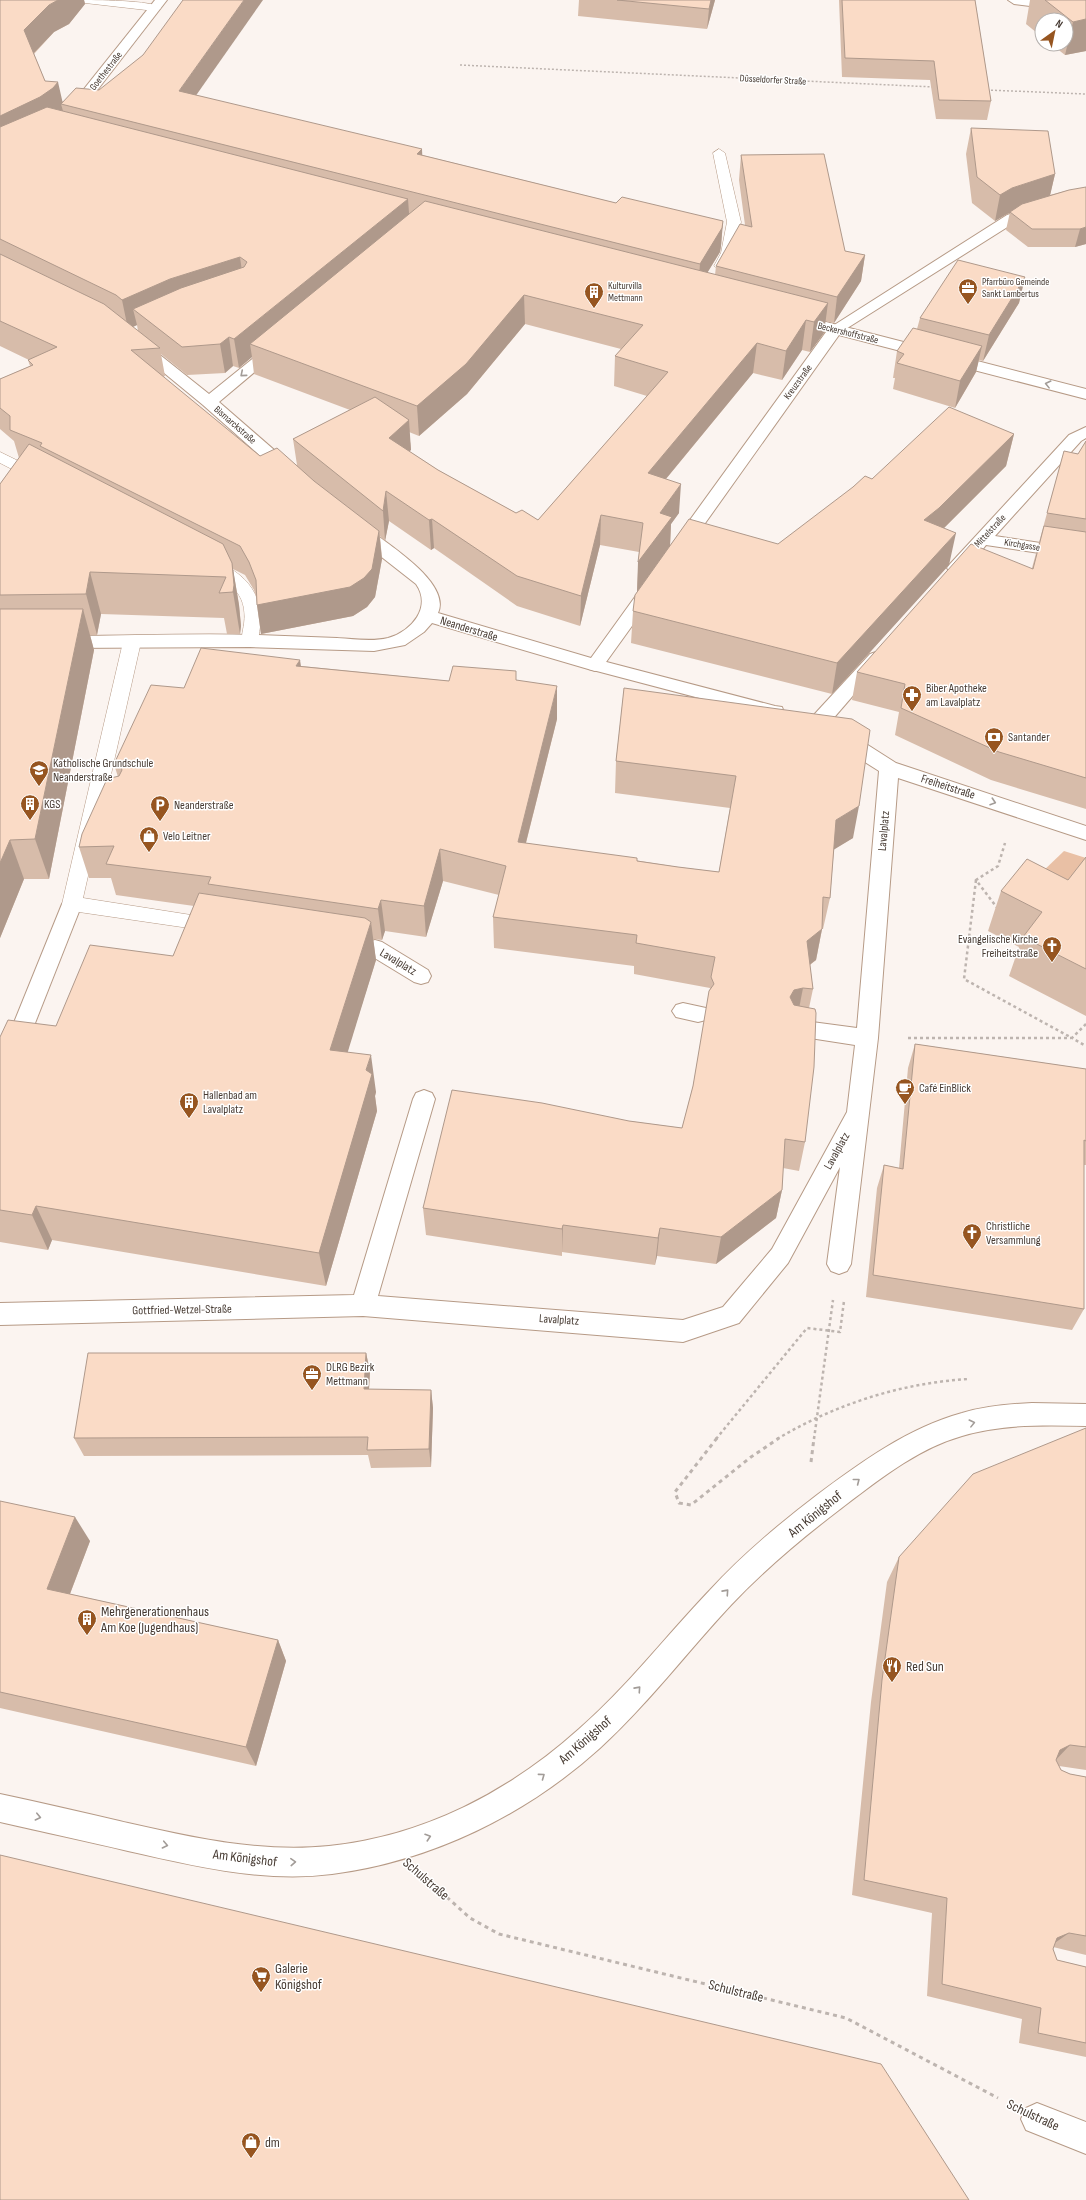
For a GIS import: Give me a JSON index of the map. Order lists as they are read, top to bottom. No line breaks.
{"streets":{"street":["Goethestraße","Beckershoffstraße","Kreuzstraße","Bismarckstraße","Mittelstraße","Kirchgasse","Neanderstraße","Freiheitstraße","Lavalplatz","Gottfried-Wetzel-Straße","Am Königshof","Schulstraße"],"path":["Düsseldorfer Straße"]},"crossings":[["Beckershoffstraße","Kreuzstraße"],["Kreuzstraße","Neanderstraße"],["Mittelstraße","Kirchgasse"],["Neanderstraße","Freiheitstraße"],["Freiheitstraße","Lavalplatz"],["Lavalplatz","Gottfried-Wetzel-Straße"],["Am Königshof","Schulstraße"]],"one_way":["Beckershoffstraße","Freiheitstraße","Am Königshof"],"places":{"office":["Pfarrbüro Gemeinde Sankt Lambertus","DLRG Bezirk Mettmann"],"building":["Kulturvilla Mettmann","KGS","Hallenbad am Lavalplatz","Mehrgenerationenhaus Am Koe (Jugendhaus)"],"pharmacy":["Biber Apotheke am Lavalplatz"],"bank":["Santander"],"school or university":["Katholische Grundschule Neanderstraße"],"parking":["Neanderstraße"],"shop":["Velo Leitner","dm"],"church":["Evangelische Kirche Freiheitstraße","Christliche Versammlung"],"cafe":["Café EinBlick"],"restaurant":["Red Sun"],"supermarket":["Galerie Königshof"]},"north":"top right"}
